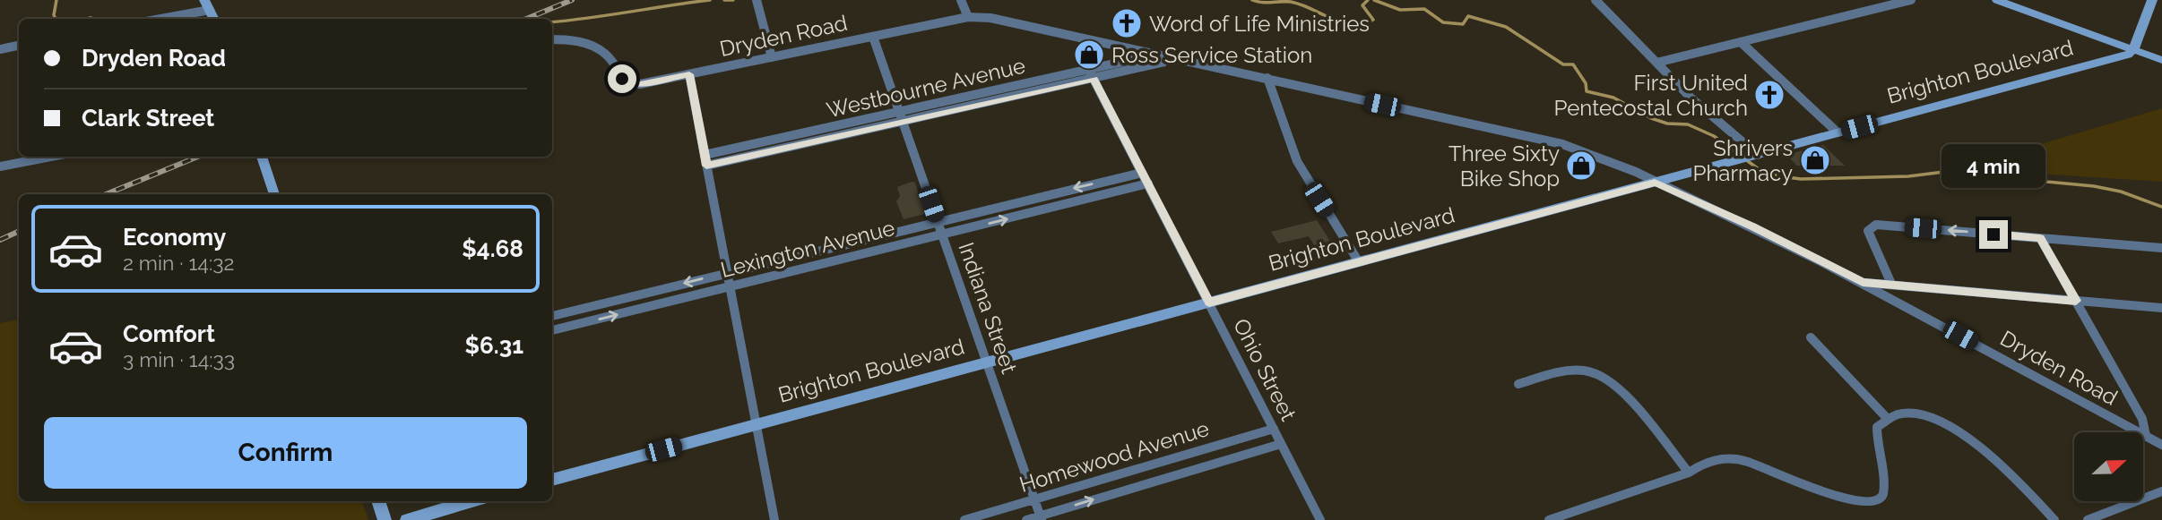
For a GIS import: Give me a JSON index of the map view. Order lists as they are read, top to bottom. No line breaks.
{"streets":{"street":["Dryden Road","Brighton Boulevard","Westbourne Avenue","Lexington Avenue","Indiana Street","Ohio Street","Homewood Avenue"]},"crossings":[["Dryden Road","Brighton Boulevard"],["Dryden Road","Westbourne Avenue"],["Dryden Road","Indiana Street"],["Brighton Boulevard","Indiana Street"],["Brighton Boulevard","Ohio Street"],["Westbourne Avenue","Indiana Street"],["Westbourne Avenue","Ohio Street"],["Lexington Avenue","Indiana Street"],["Lexington Avenue","Ohio Street"],["Indiana Street","Homewood Avenue"],["Ohio Street","Homewood Avenue"]],"places":{"church":["Word of Life Ministries","First United Pentecostal Church"],"shop":["Ross Service Station","Shrivers Pharmacy","Three Sixty Bike Shop"]},"north":"right","page":{"banner":["Dryden Road","Clark Street"],"bubble":"4 min","list":[{"name":"Economy","note":"2 min · 14:32","value":"$4.68"},{"name":"Comfort","note":"3 min · 14:33","value":"$6.31"}],"buttons":"Confirm"}}
